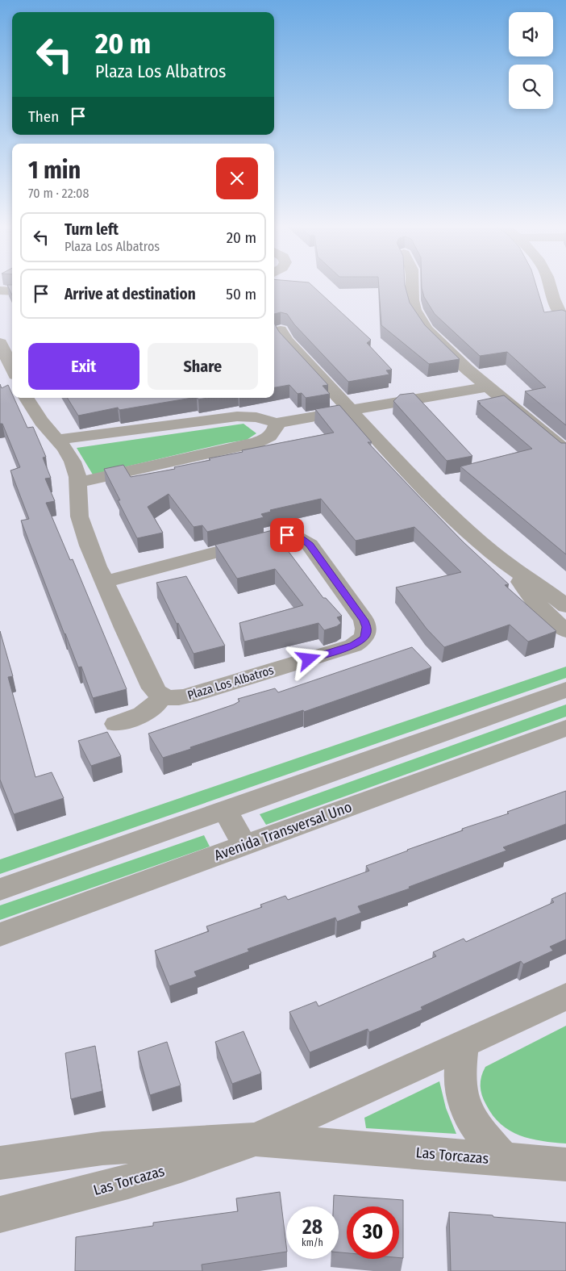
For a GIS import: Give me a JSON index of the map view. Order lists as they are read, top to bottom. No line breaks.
{"streets":{"street":["Plaza Los Albatros","Avenida Transversal Uno","Las Torcazas"]},"page":{"turn":["20 m","Plaza Los Albatros"],"then":"Then","heading":["1 min","70 m · 22:08"],"list":[{"name":"Turn left","note":"Plaza Los Albatros","value":"20 m"},{"name":"Arrive at destination","value":"50 m"}],"buttons":["Exit","Share"],"speed":"28 km/h","limit":"30"}}
